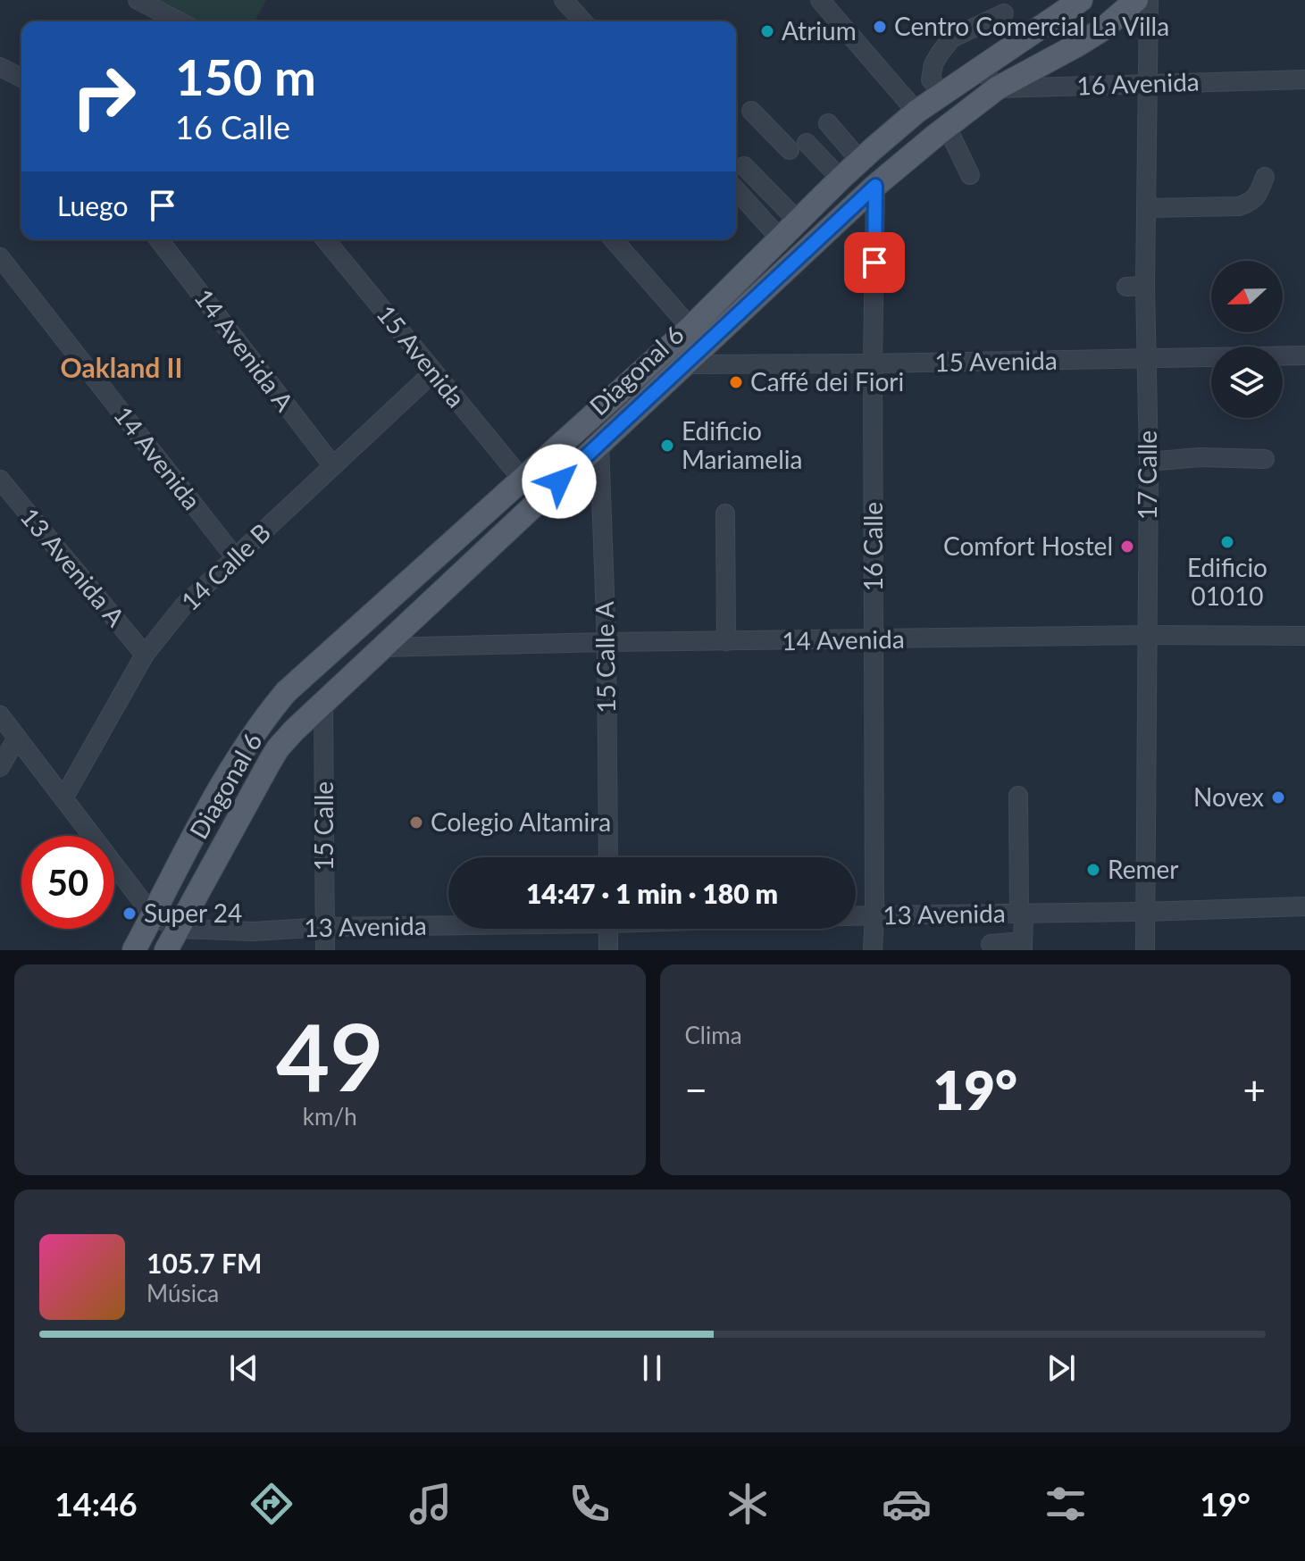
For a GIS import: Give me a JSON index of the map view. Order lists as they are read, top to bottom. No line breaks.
{"streets":{"main road":["Diagonal 6"],"street":["16 Avenida","14 Avenida A","15 Avenida","14 Avenida","17 Calle","16 Calle","13 Avenida A","14 Calle B","15 Calle A","15 Calle","13 Avenida"]},"crossings":[["16 Avenida","Diagonal 6"],["16 Avenida","17 Calle"],["14 Avenida A","14 Calle B"],["15 Avenida","Diagonal 6"],["15 Avenida","17 Calle"],["15 Avenida","16 Calle"],["15 Avenida","14 Calle B"],["Diagonal 6","14 Avenida"],["Diagonal 6","16 Calle"],["Diagonal 6","15 Calle A"],["Diagonal 6","15 Calle"],["Diagonal 6","13 Avenida"],["14 Avenida","17 Calle"],["14 Avenida","16 Calle"],["14 Avenida","14 Calle B"],["14 Avenida","15 Calle A"],["17 Calle","13 Avenida"],["16 Calle","13 Avenida"],["13 Avenida A","14 Calle B"],["14 Calle B","13 Avenida"],["15 Calle","13 Avenida"]],"districts":["Oakland II"],"places":["Centro Comercial La Villa","Atrium","Caffé dei Fiori","Edificio Mariamelia","Edificio 01010","Comfort Hostel","Novex","Colegio Altamira","Remer","Super 24"],"north":"left","page":{"turn":["150 m","16 Calle"],"then":"Luego","limit":"50","trip":"14:47 · 1 min · 180 m","tile":[["49","km/h"],"Clima"],"heat":["−","19°","+"],"song":["105.7 FM","Música"],"tabs":["14:46","19°"]}}
